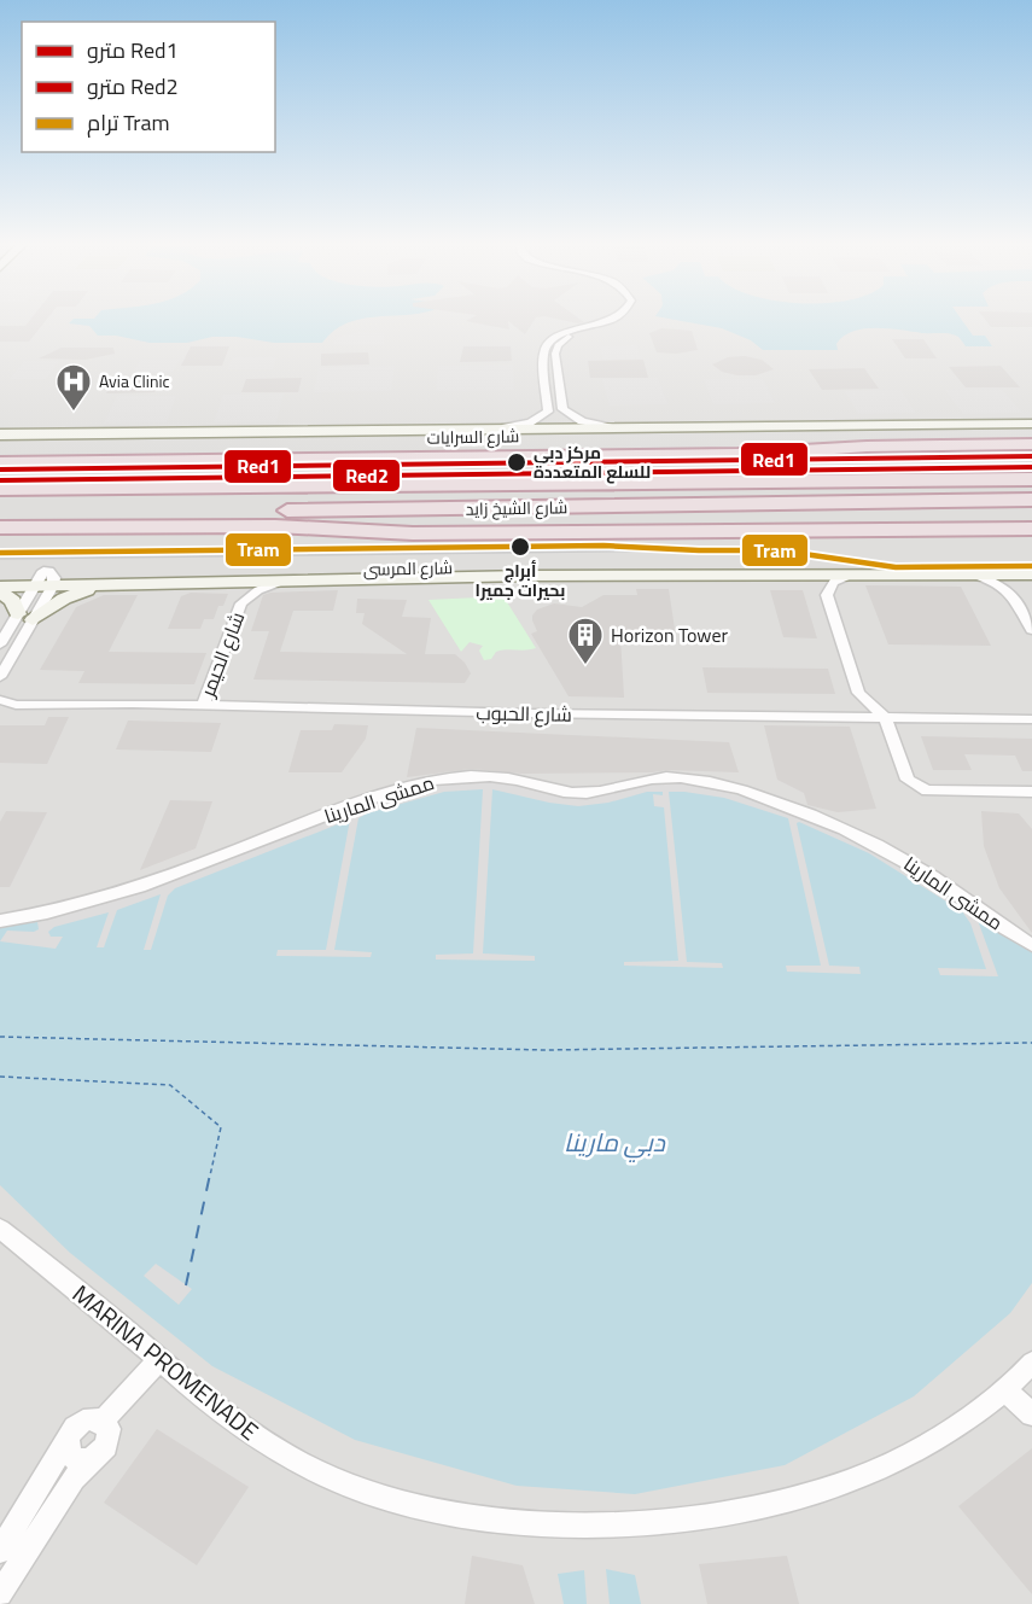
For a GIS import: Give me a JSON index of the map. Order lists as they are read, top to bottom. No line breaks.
{"streets":{"highway":["شارع الشيخ زايد"],"main road":["شارع السرايات","شارع المرسى"],"street":["شارع الحيمر","شارع الحبوب","ممشى المارينا","MARINA PROMENADE"]},"crossings":[["شارع المرسى","شارع الحيمر"],["شارع الحيمر","شارع الحبوب"]],"water":["دبي مارينا"],"places":{"hospital":["Avia Clinic"],"other":["مركز دبي للسلع المتعددة","أبراج بحيرات جميرا"],"building":["Horizon Tower"]},"lines":["metro line Red1","metro line Red2","tram line Tram"],"legend":["مترو Red1","مترو Red2","ترام Tram"]}
